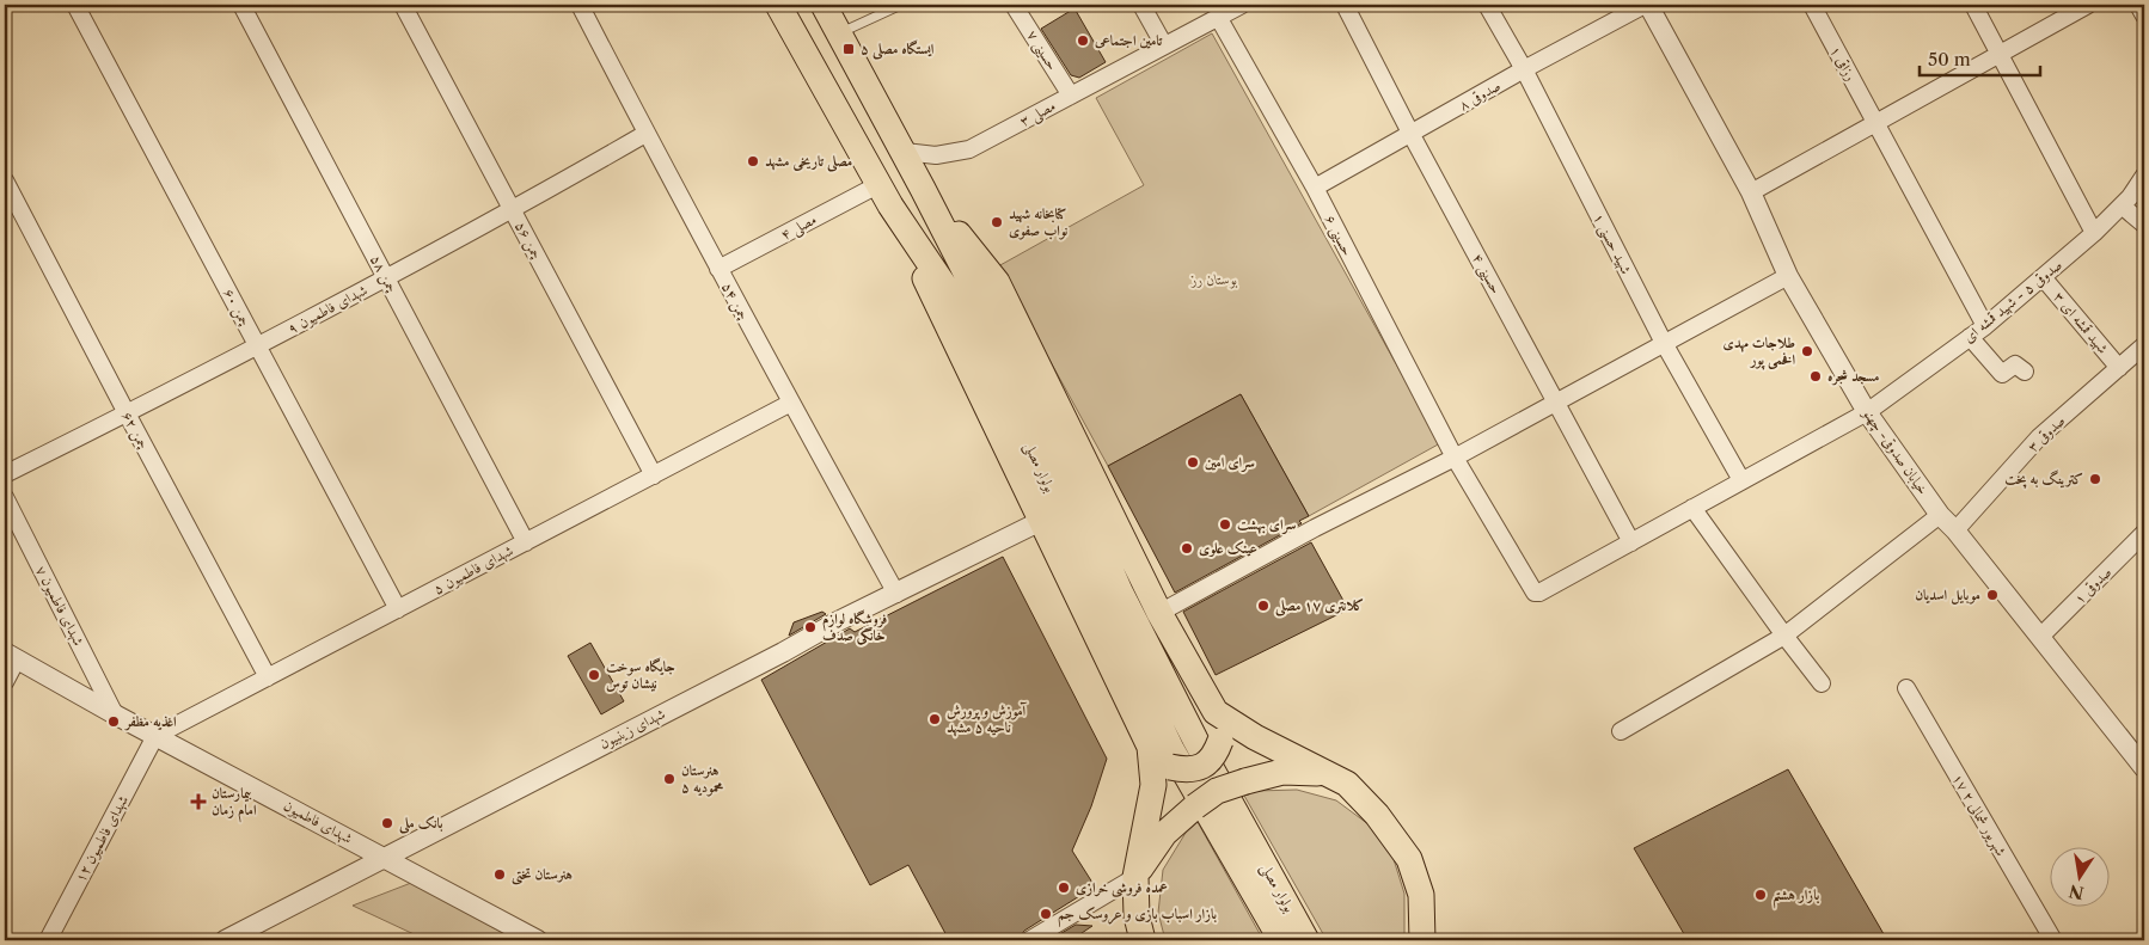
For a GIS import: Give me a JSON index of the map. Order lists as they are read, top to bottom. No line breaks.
{"streets":{"main road":["بولوار مصلی"],"street":["حسینی ۷","رزاقی ۱","صدوقی ۸","مصلی ۳","مصلی ۴","حسینی ۶","چمن ۵۶","شهید حسنی ۱","چمن ۵۸","حسینی ۴","چمن ۵۴","صدوقی ۵ - شهید قمشه ای","چمن ۶۰","شهدای فاطمیون ۹","شهید قمشه ای ۳","چمن ۶۲","صدوقی ۳","خیابان صدوقی- چهنو","شهدای فاطمیون ۵","صدوقی ۱","شهدای فاطمیون ۷","شهدای زینبیون","۱۷ شهریور شمالی ۲","شهدای فاطمیون","شهدای فاطمیون ۱۲"]},"crossings":[["حسینی ۷","مصلی ۳"],["رزاقی ۱","صدوقی ۵ - شهید قمشه ای"],["صدوقی ۸","حسینی ۶"],["صدوقی ۸","شهید حسنی ۱"],["صدوقی ۸","حسینی ۴"],["صدوقی ۸","خیابان صدوقی- چهنو"],["مصلی ۳","حسینی ۶"],["مصلی ۳","بولوار مصلی"],["مصلی ۴","چمن ۵۴"],["مصلی ۴","بولوار مصلی"],["حسینی ۶","حسینی ۴"],["حسینی ۶","صدوقی ۵ - شهید قمشه ای"],["چمن ۵۶","شهدای فاطمیون ۹"],["چمن ۵۶","شهدای فاطمیون ۵"],["شهید حسنی ۱","صدوقی ۵ - شهید قمشه ای"],["چمن ۵۸","شهدای فاطمیون ۹"],["چمن ۵۸","شهدای فاطمیون ۵"],["حسینی ۴","صدوقی ۵ - شهید قمشه ای"],["چمن ۵۴","شهدای فاطمیون ۹"],["چمن ۵۴","شهدای فاطمیون ۵"],["چمن ۵۴","شهدای زینبیون"],["صدوقی ۵ - شهید قمشه ای","شهید قمشه ای ۳"],["صدوقی ۵ - شهید قمشه ای","خیابان صدوقی- چهنو"],["چمن ۶۰","شهدای فاطمیون ۹"],["چمن ۶۰","شهدای فاطمیون ۵"],["شهدای فاطمیون ۹","چمن ۶۲"],["شهید قمشه ای ۳","صدوقی ۳"],["چمن ۶۲","شهدای فاطمیون ۵"],["صدوقی ۳","خیابان صدوقی- چهنو"],["خیابان صدوقی- چهنو","صدوقی ۱"],["شهدای فاطمیون ۵","شهدای فاطمیون"],["شهدای فاطمیون ۵","شهدای فاطمیون ۱۲"],["شهدای فاطمیون ۷","شهدای فاطمیون"],["شهدای زینبیون","شهدای فاطمیون"],["شهدای فاطمیون","شهدای فاطمیون ۱۲"]],"parks":["بوستان رز"],"places":{"other":["تامین اجتماعی","مصلی تاریخی مشهد","کتابخانه شهید نواب صفوی","طلاجات مهدی افخمی پور","مسجد شجره","سرای امین","کترینگ به پخت","سرای بهشت","عینک علوی","موبایل اسدیان","کلانتری ۱۷ مصلی","فروشگاه لوازم خانگی صدف","جایگاه سوخت نیشان توس","آموزش و پرورش ناحیه ۵ مشهد","اغذیه مظفر","هنرستان محمودیه ۵","بانک ملی","هنرستان تختی","عمده فروشی خرازی","بازار هشتم","بازار اسباب بازی و عروسک جم"],"transit":["ایستگاه مصلی ۵"],"health":["بیمارستان امام زمان"]},"scale_bar":"50 m","north":"bottom"}
